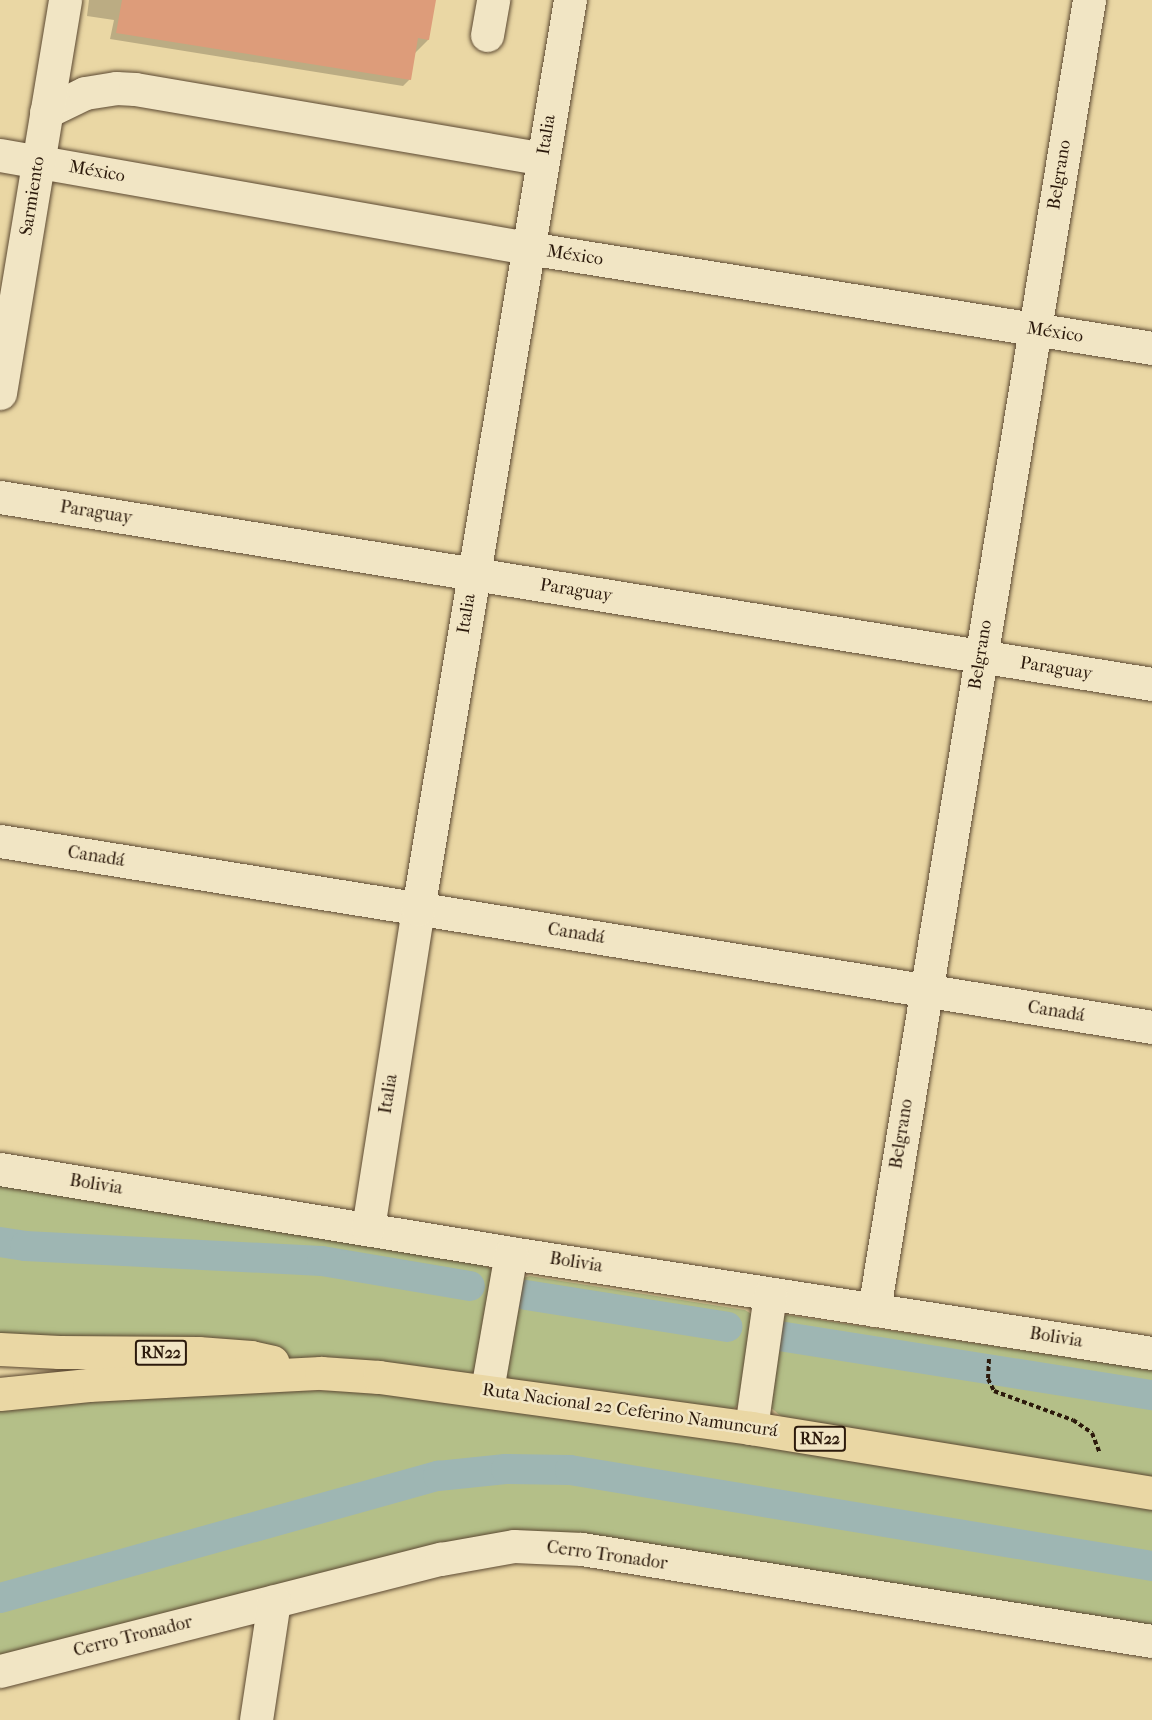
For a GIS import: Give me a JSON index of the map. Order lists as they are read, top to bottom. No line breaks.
{"streets":{"highway":["RN22","Ruta Nacional 22 Ceferino Namuncurá"],"street":["Italia","México","Belgrano","Sarmiento","Paraguay","Canadá","Bolivia","Cerro Tronador"]},"crossings":[["Italia","México"],["Italia","Paraguay"],["Italia","Canadá"],["Italia","Bolivia"],["México","Belgrano"],["México","Sarmiento"],["Belgrano","Paraguay"],["Belgrano","Canadá"],["Belgrano","Bolivia"]]}
